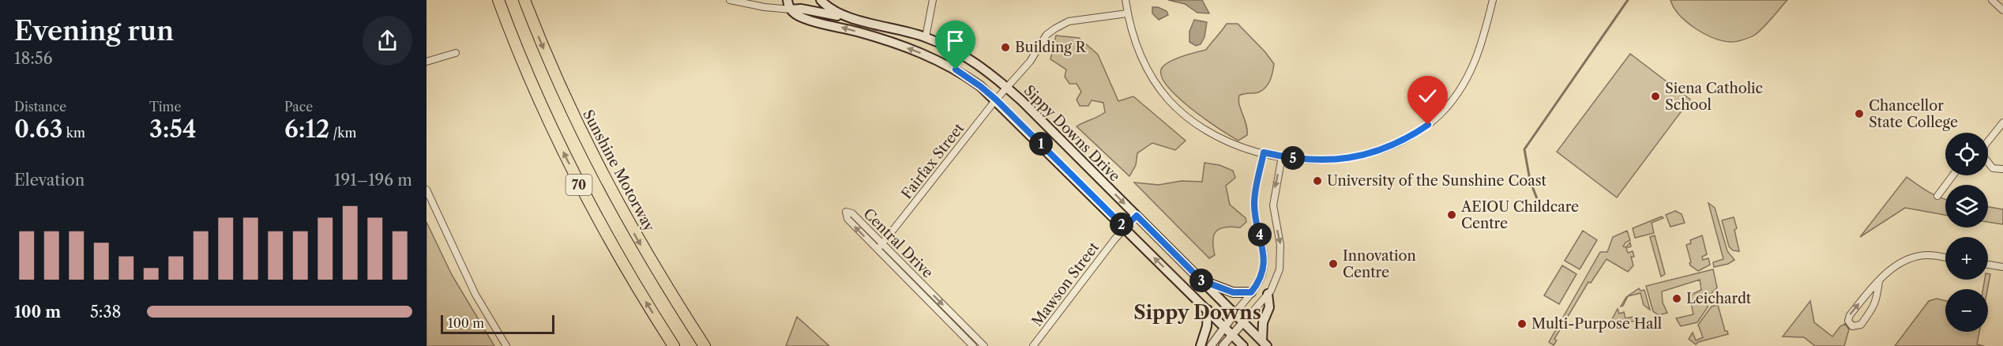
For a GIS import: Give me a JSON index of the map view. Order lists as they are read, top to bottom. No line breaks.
{"streets":{"highway":["Sunshine Motorway","70"],"main road":["Sippy Downs Drive"],"street":["Fairfax Street","Central Drive","Mawson Street"]},"crossings":[["Sippy Downs Drive","Fairfax Street"],["Sippy Downs Drive","Mawson Street"],["Fairfax Street","Central Drive"]],"districts":["Sippy Downs"],"places":["Building R","Siena Catholic School","Chancellor State College","University of the Sunshine Coast","AEIOU Childcare Centre","Innovation Centre","Leichardt","Multi-Purpose Hall"],"scale_bar":"100 m","page":{"heading":["Evening run","18:56"],"stats":[["Distance","0.63 km"],["Time","3:54"],["Pace","6:12 /km"]],"pins":["1","5","2","4","3"],"map_buttons":["+","−"],"chart":["Elevation","191–196 m"],"list":[{"name":"100 m","note":"5:38"}],"scale":"100 m"}}
